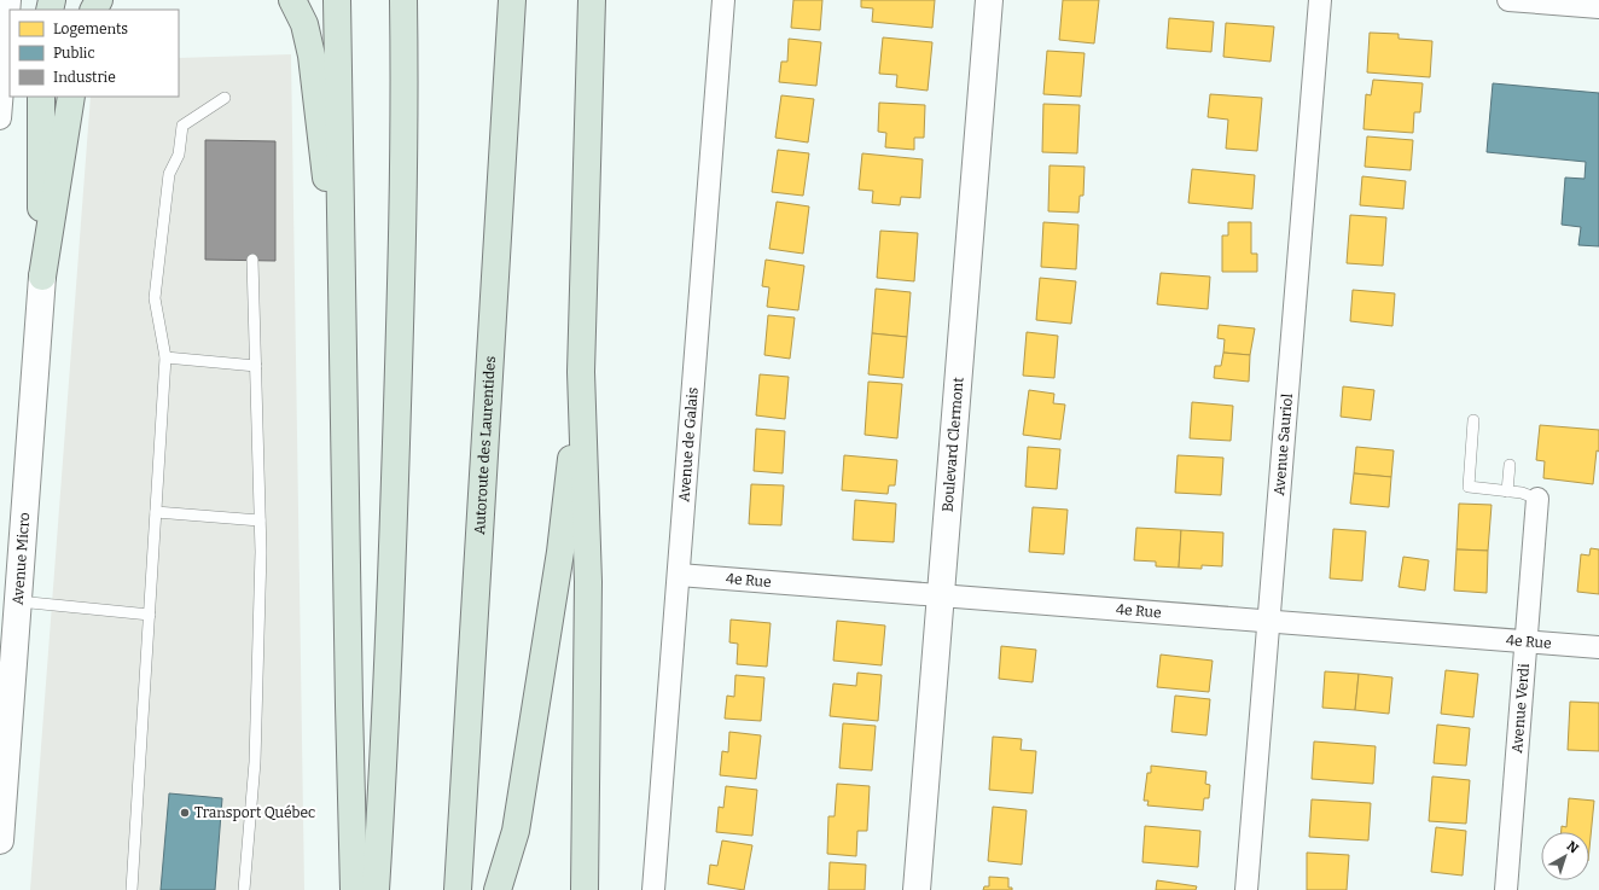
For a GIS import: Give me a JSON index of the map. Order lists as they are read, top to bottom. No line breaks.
{"streets":{"highway":["Autoroute des Laurentides"],"street":["Boulevard Clermont","Avenue Sauriol","Avenue de Galais","Avenue Micro","4e Rue","Avenue Verdi"]},"crossings":[["Boulevard Clermont","4e Rue"],["Avenue Sauriol","4e Rue"],["Avenue de Galais","4e Rue"],["4e Rue","Avenue Verdi"]],"places":["Transport Québec"],"legend":["Logements","Public","Industrie"],"north":"top right"}
